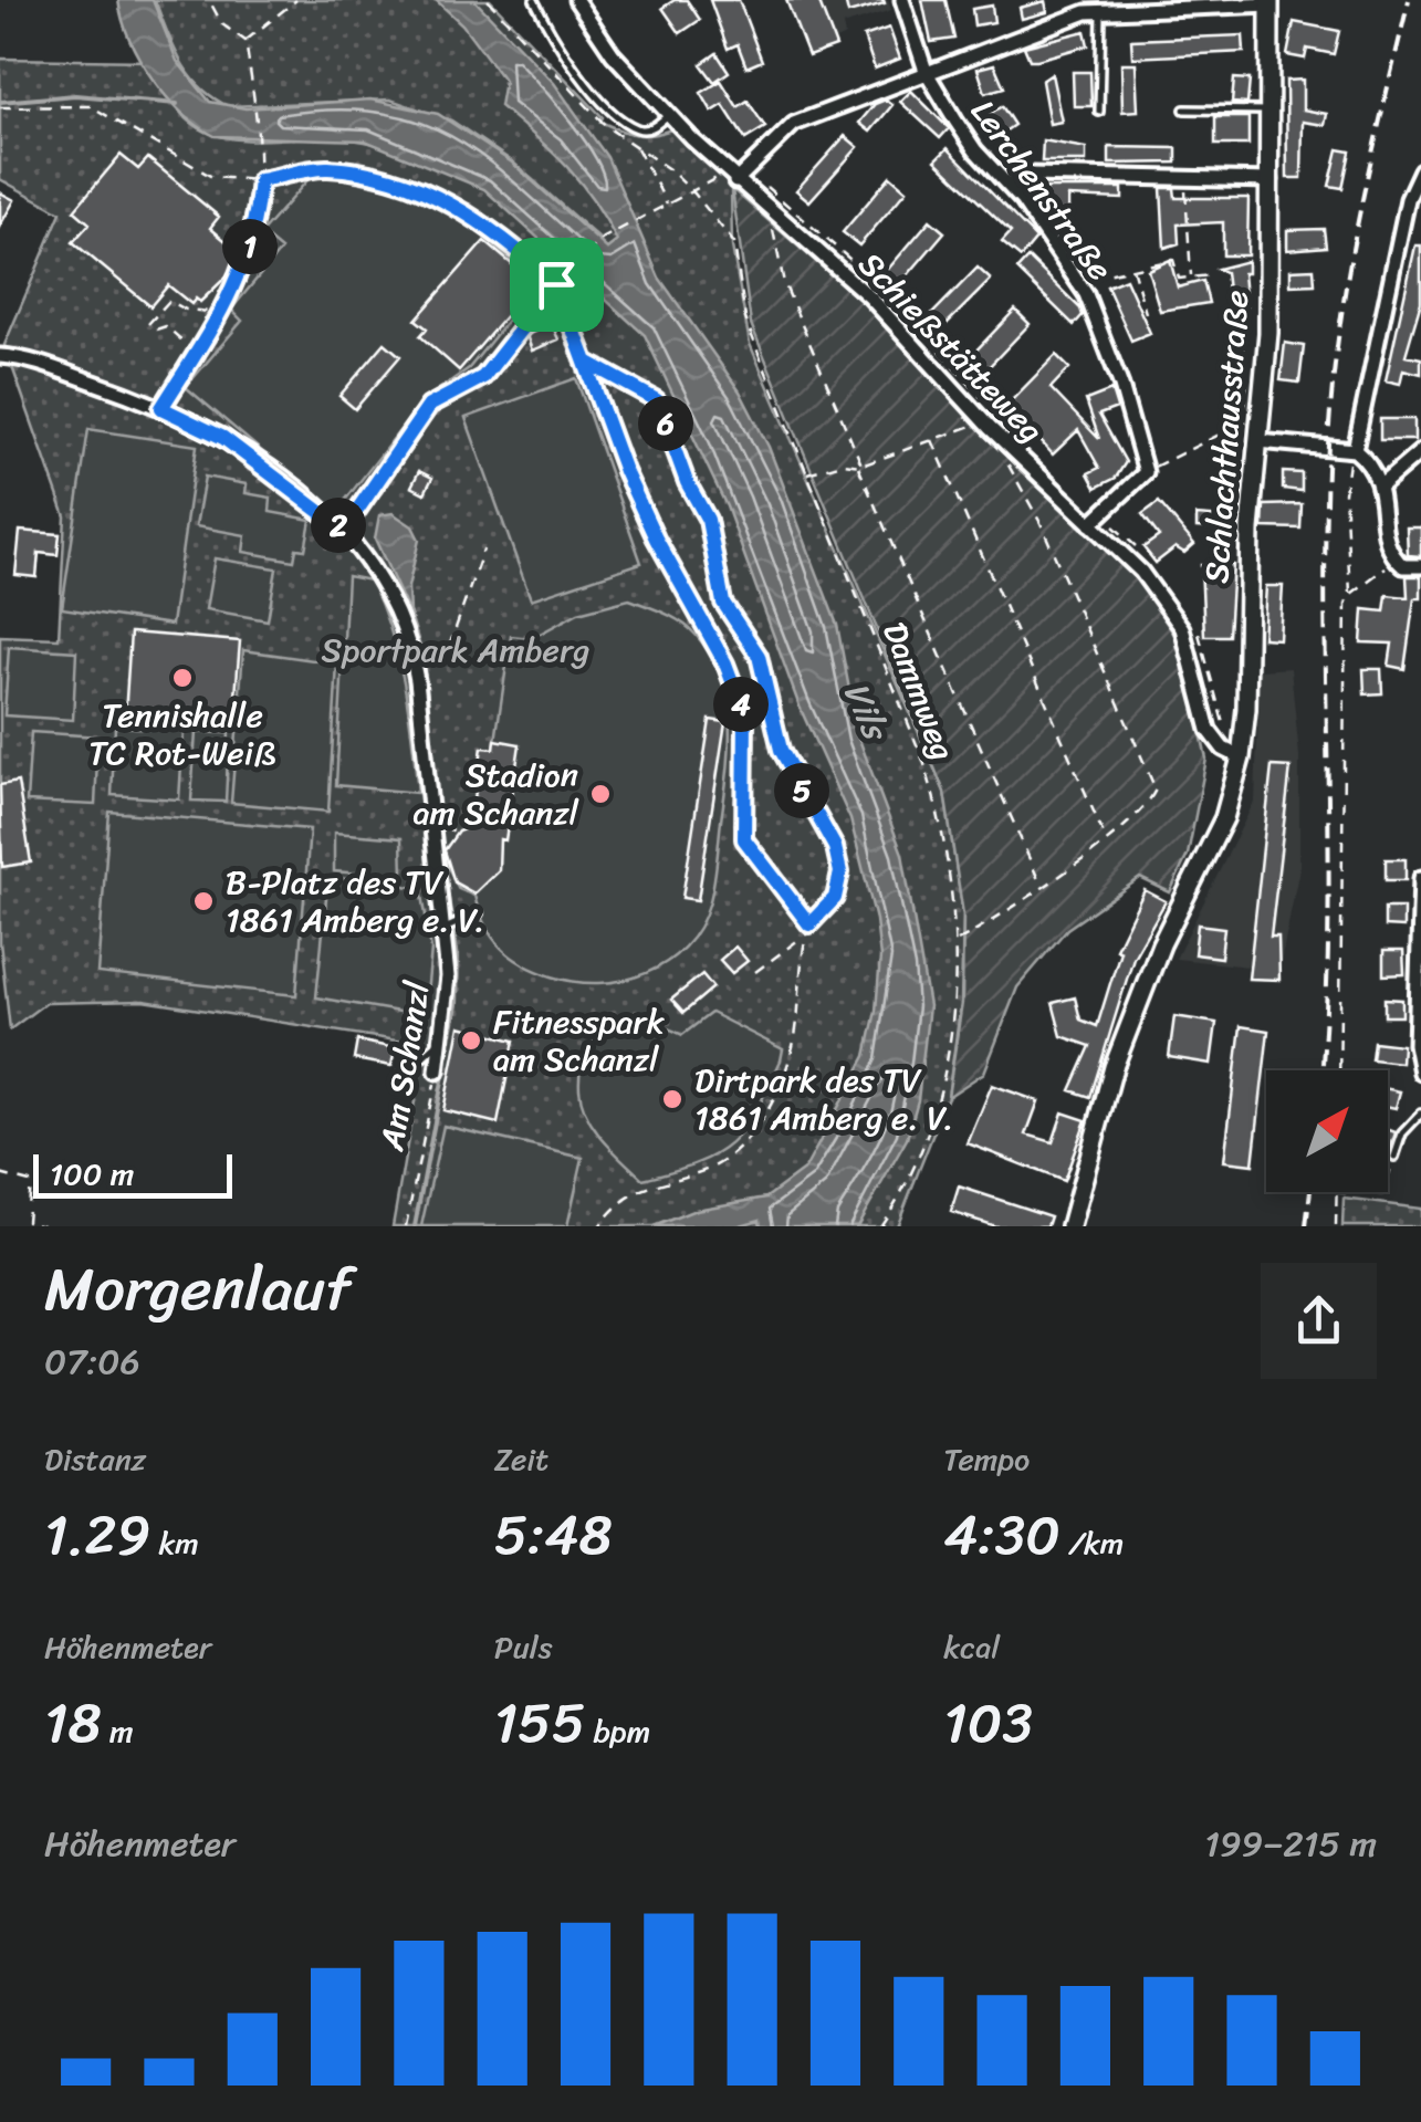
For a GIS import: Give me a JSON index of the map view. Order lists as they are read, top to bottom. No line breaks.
{"streets":{"main road":["Schlachthausstraße"],"street":["Lerchenstraße","Schießstätteweg","Am Schanzl"],"path":["Dammweg"]},"crossings":[["Schießstätteweg","Schlachthausstraße"]],"water":["Vils"],"parks":["Sportpark Amberg"],"places":["Tennishalle TC Rot-Weiß","Stadion am Schanzl","B-Platz des TV 1861 Amberg e. V.","Fitnesspark am Schanzl","Dirtpark des TV 1861 Amberg e. V."],"scale_bar":"100 m","north":"top right","page":{"pins":["1","6","2","4","5"],"scale":"100 m","heading":["Morgenlauf","07:06"],"stats":[["Distanz","1.29 km"],["Zeit","5:48"],["Tempo","4:30 /km"],["Höhenmeter","18 m"],["Puls","155 bpm"],["kcal","103"]],"chart":["Höhenmeter","199–215 m"]}}
